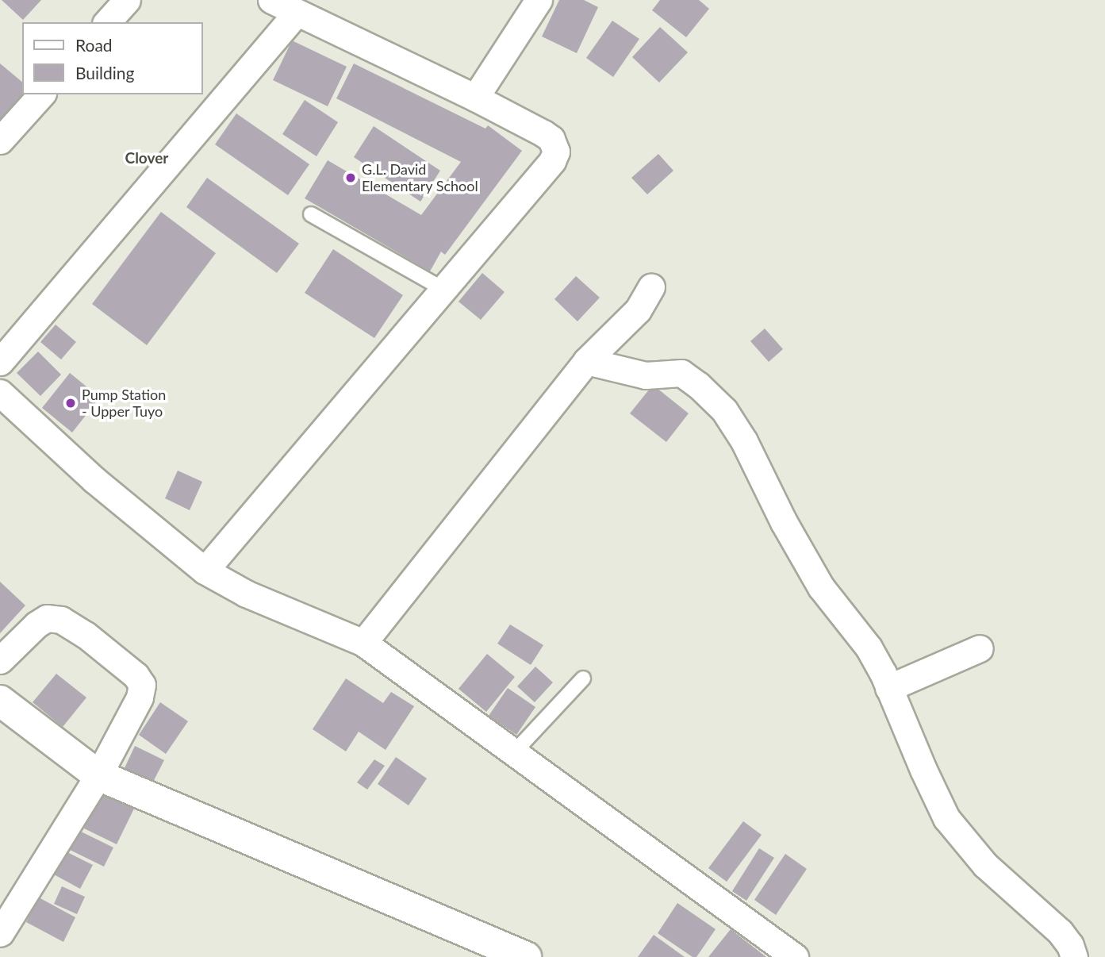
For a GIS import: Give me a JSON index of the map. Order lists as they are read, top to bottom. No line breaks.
{"districts":["Clover"],"places":["G.L. David Elementary School","Pump Station - Upper Tuyo"],"legend":["Road","Building"]}
